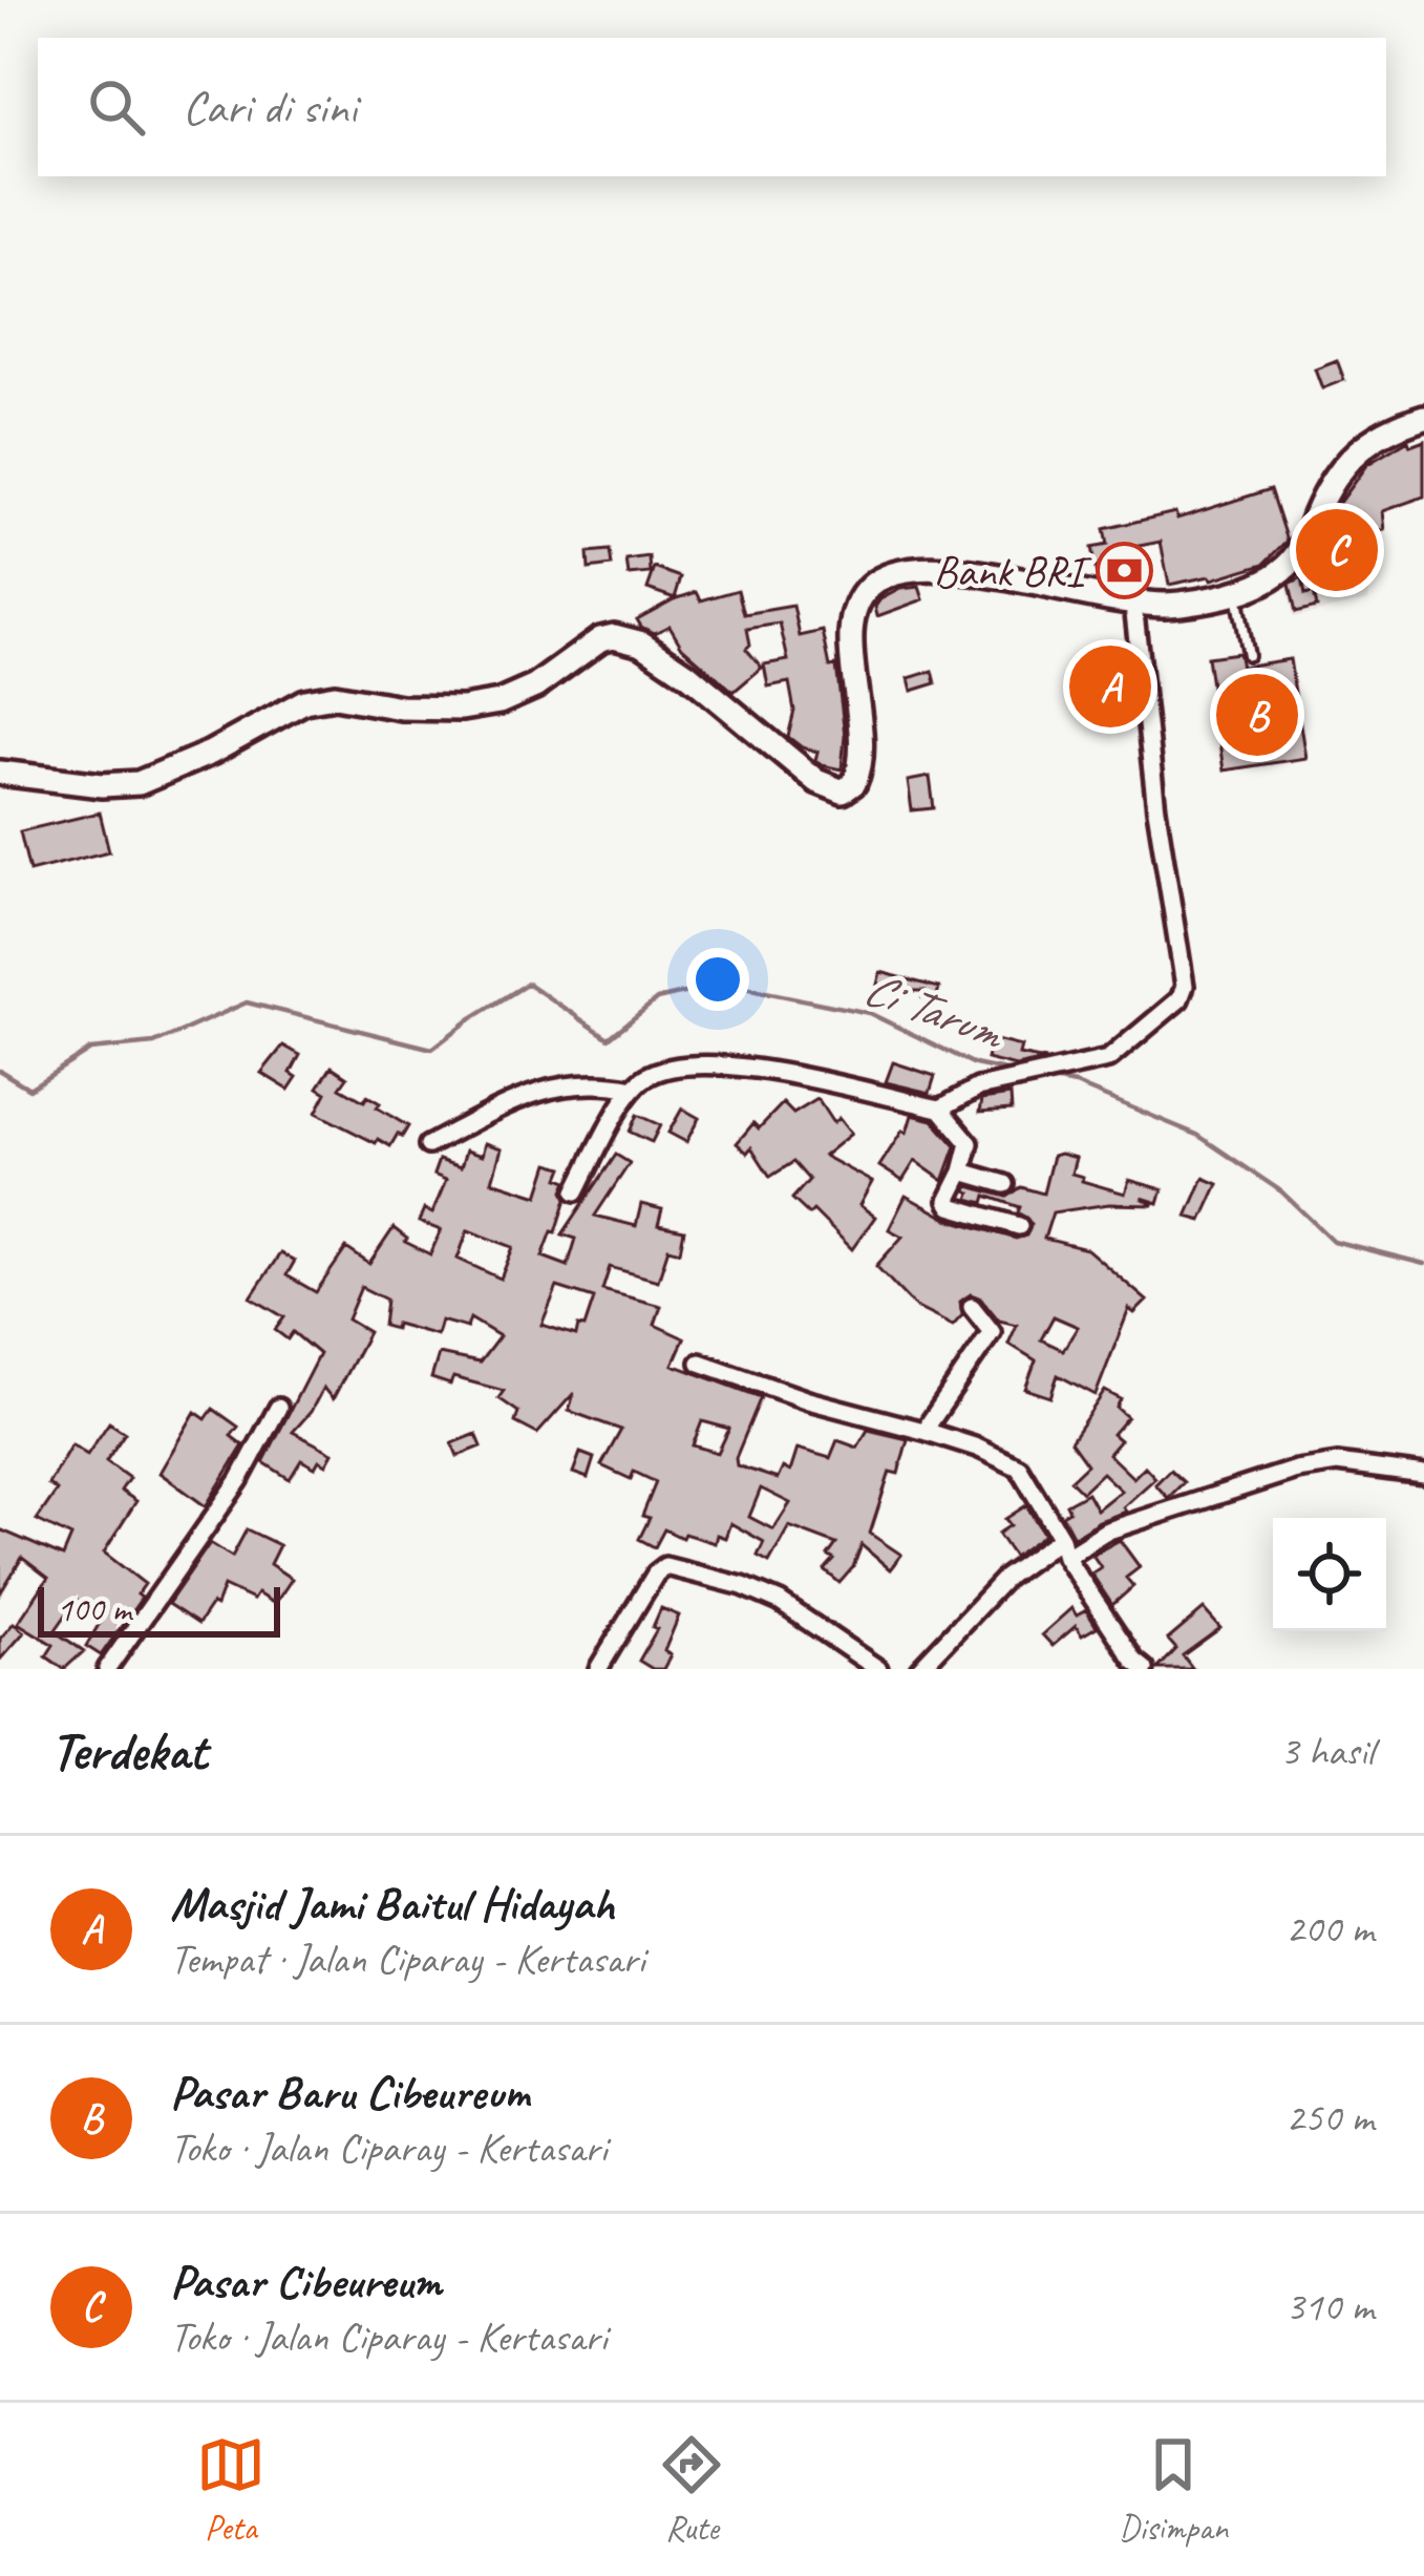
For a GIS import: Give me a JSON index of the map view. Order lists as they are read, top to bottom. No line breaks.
{"water":["Ci Tarum"],"places":{"bank":["Bank BRI"]},"scale_bar":"100 m","page":{"search":"Cari di sini","pins":["C","A","B"],"scale":"100 m","heading":["Terdekat","3 hasil"],"list":[{"mark":"A","name":"Masjid Jami Baitul Hidayah","note":"Tempat · Jalan Ciparay - Kertasari","value":"200 m"},{"mark":"B","name":"Pasar Baru Cibeureum","note":"Toko · Jalan Ciparay - Kertasari","value":"250 m"},{"mark":"C","name":"Pasar Cibeureum","note":"Toko · Jalan Ciparay - Kertasari","value":"310 m"}],"nav":["Peta","Rute","Disimpan"]}}
